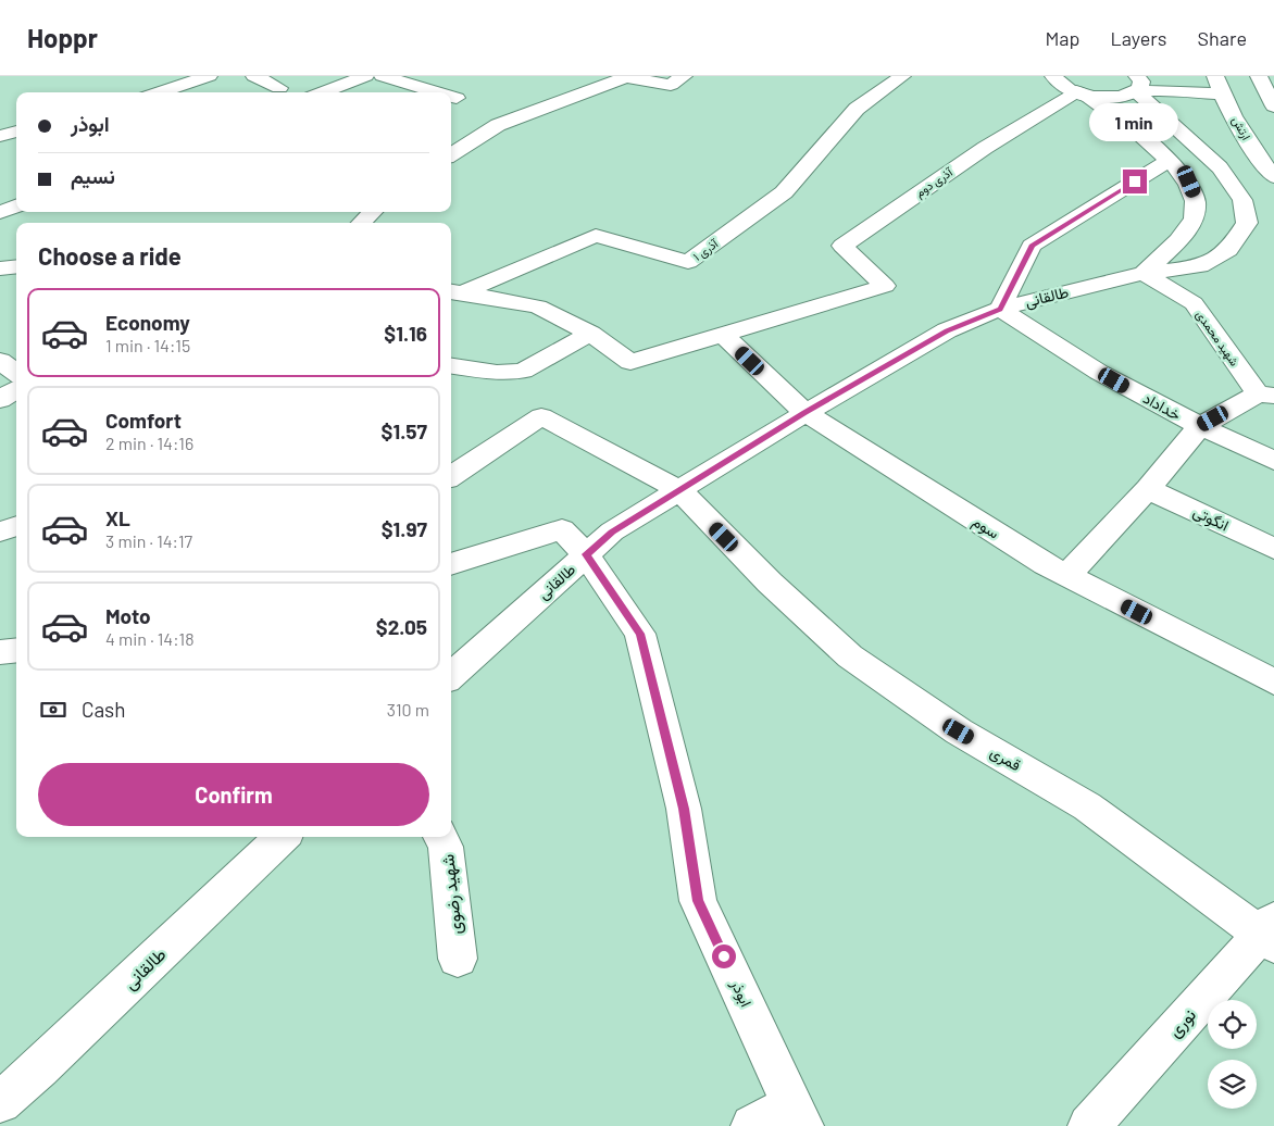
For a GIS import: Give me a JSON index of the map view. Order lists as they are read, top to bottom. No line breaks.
{"streets":{"street":["ارتش","آذری دوم","آذری ۱","طالقانی","شهید محمدی","خداداد","انگوتی","سوم","قمری","شهید رضوی","ابوذر","نوری"]},"crossings":[["آذری دوم","طالقانی"],["آذری دوم","سوم"],["طالقانی","شهید محمدی"],["طالقانی","خداداد"],["طالقانی","سوم"],["طالقانی","قمری"],["طالقانی","ابوذر"],["قمری","نوری"]],"page":{"header":"Hoppr","nav":["Map","Layers","Share"],"banner":["ابوذر","نسیم"],"bubble":"1 min","heading":"Choose a ride","list":[{"name":"Economy","note":"1 min · 14:15","value":"$1.16"},{"name":"Comfort","note":"2 min · 14:16","value":"$1.57"},{"name":"XL","note":"3 min · 14:17","value":"$1.97"},{"name":"Moto","note":"4 min · 14:18","value":"$2.05"}],"pay":["Cash","310 m"],"buttons":"Confirm"}}
